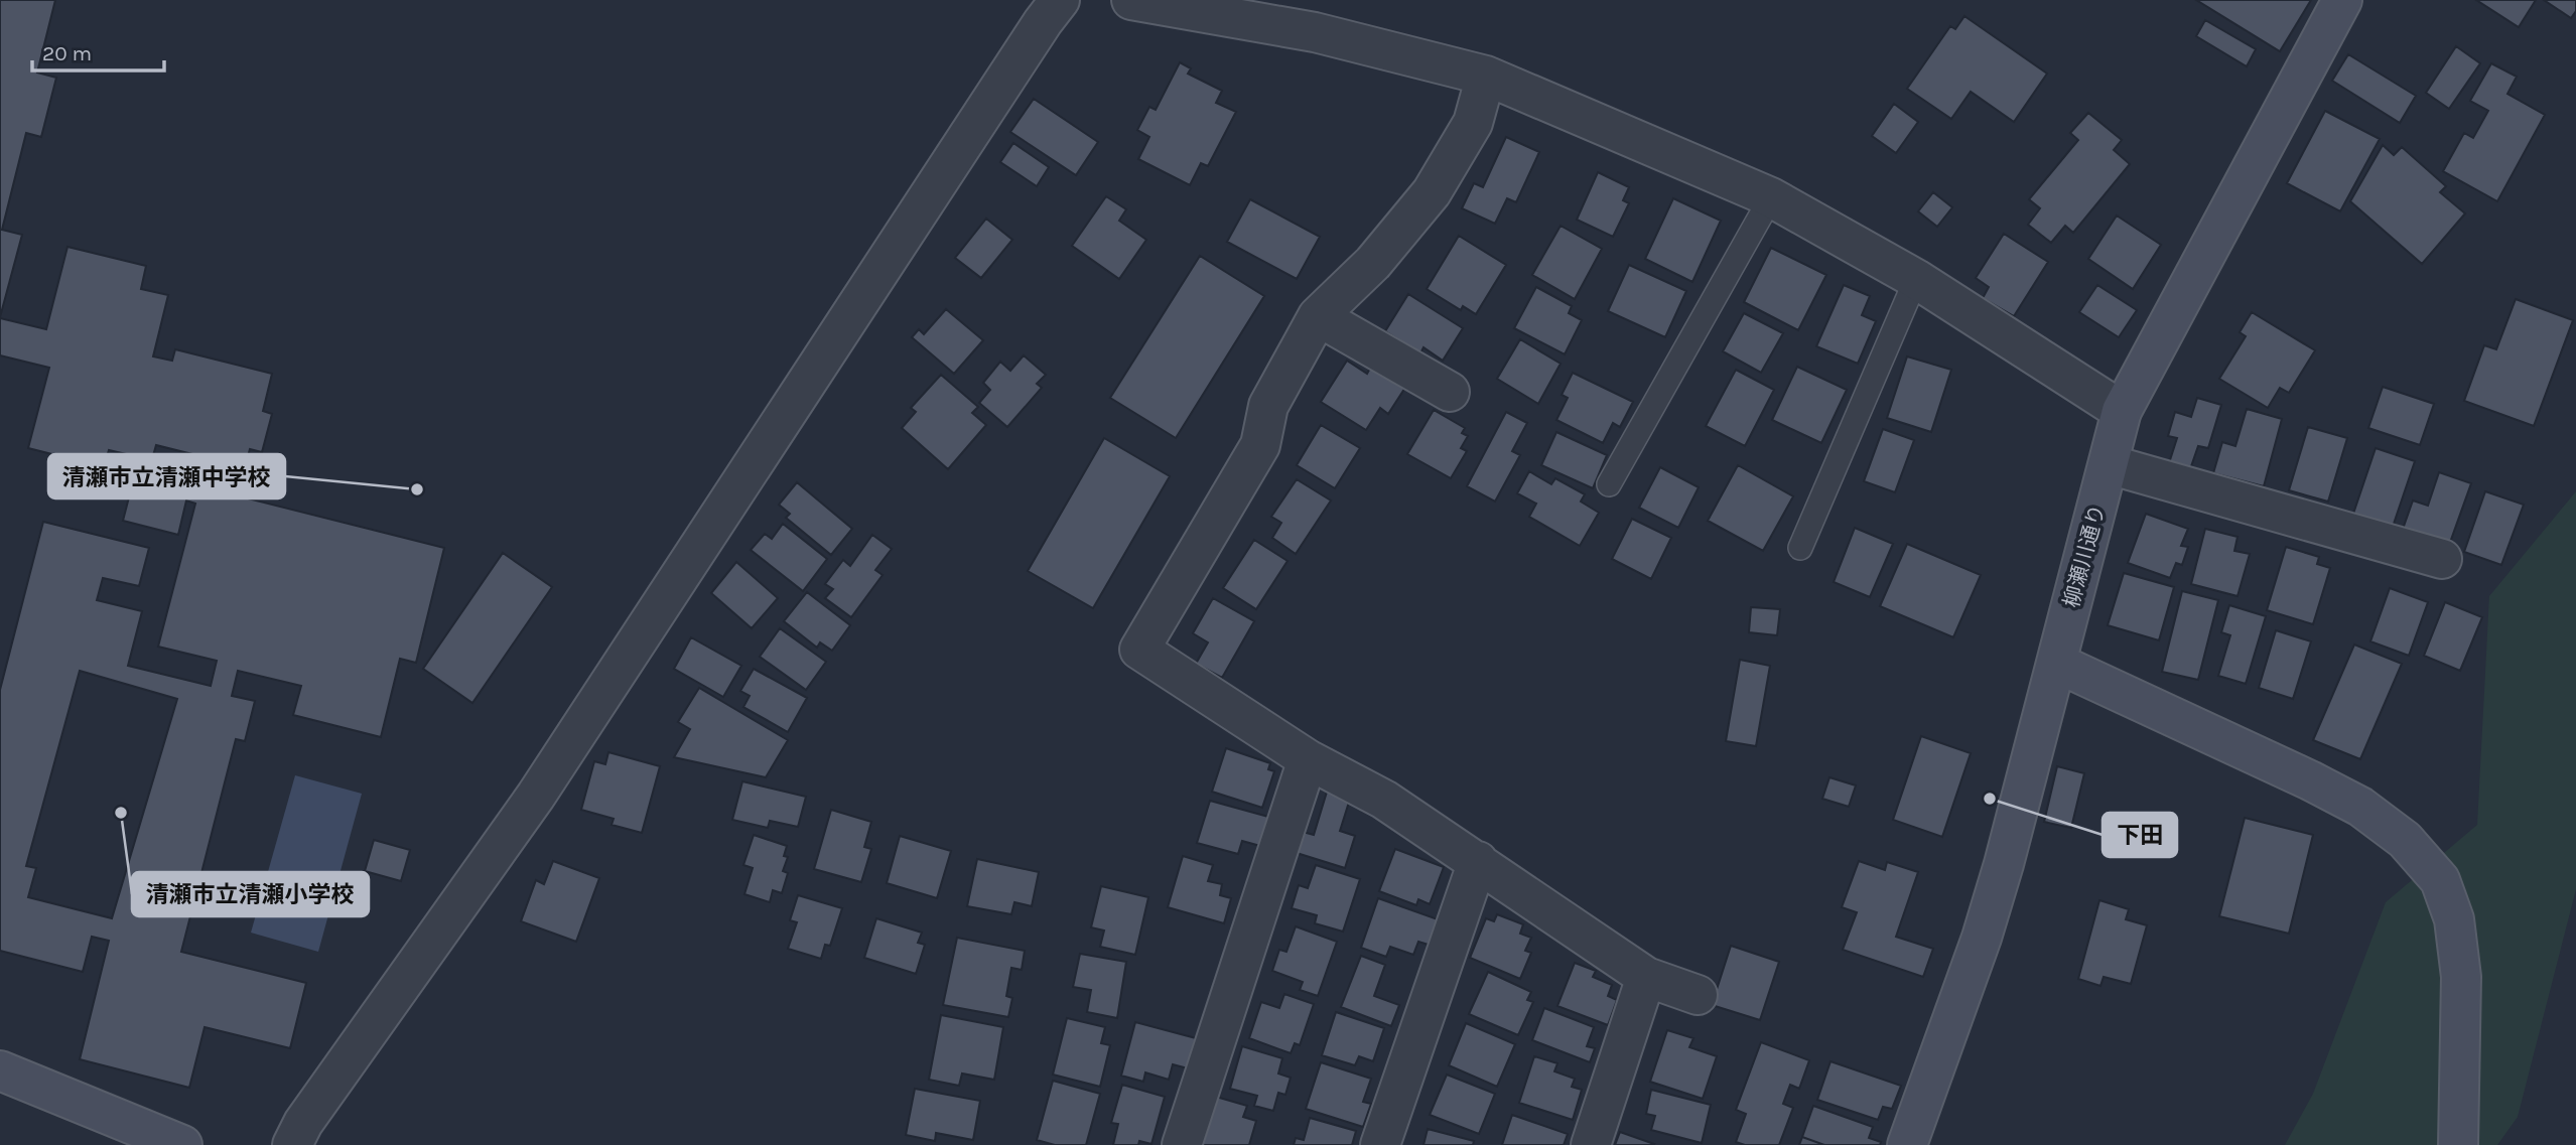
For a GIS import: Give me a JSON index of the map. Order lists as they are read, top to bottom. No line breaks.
{"streets":{"street":["柳瀬川通り"]},"places":["清瀬市立清瀬中学校","下田","清瀬市立清瀬小学校"],"scale_bar":"20 m"}
